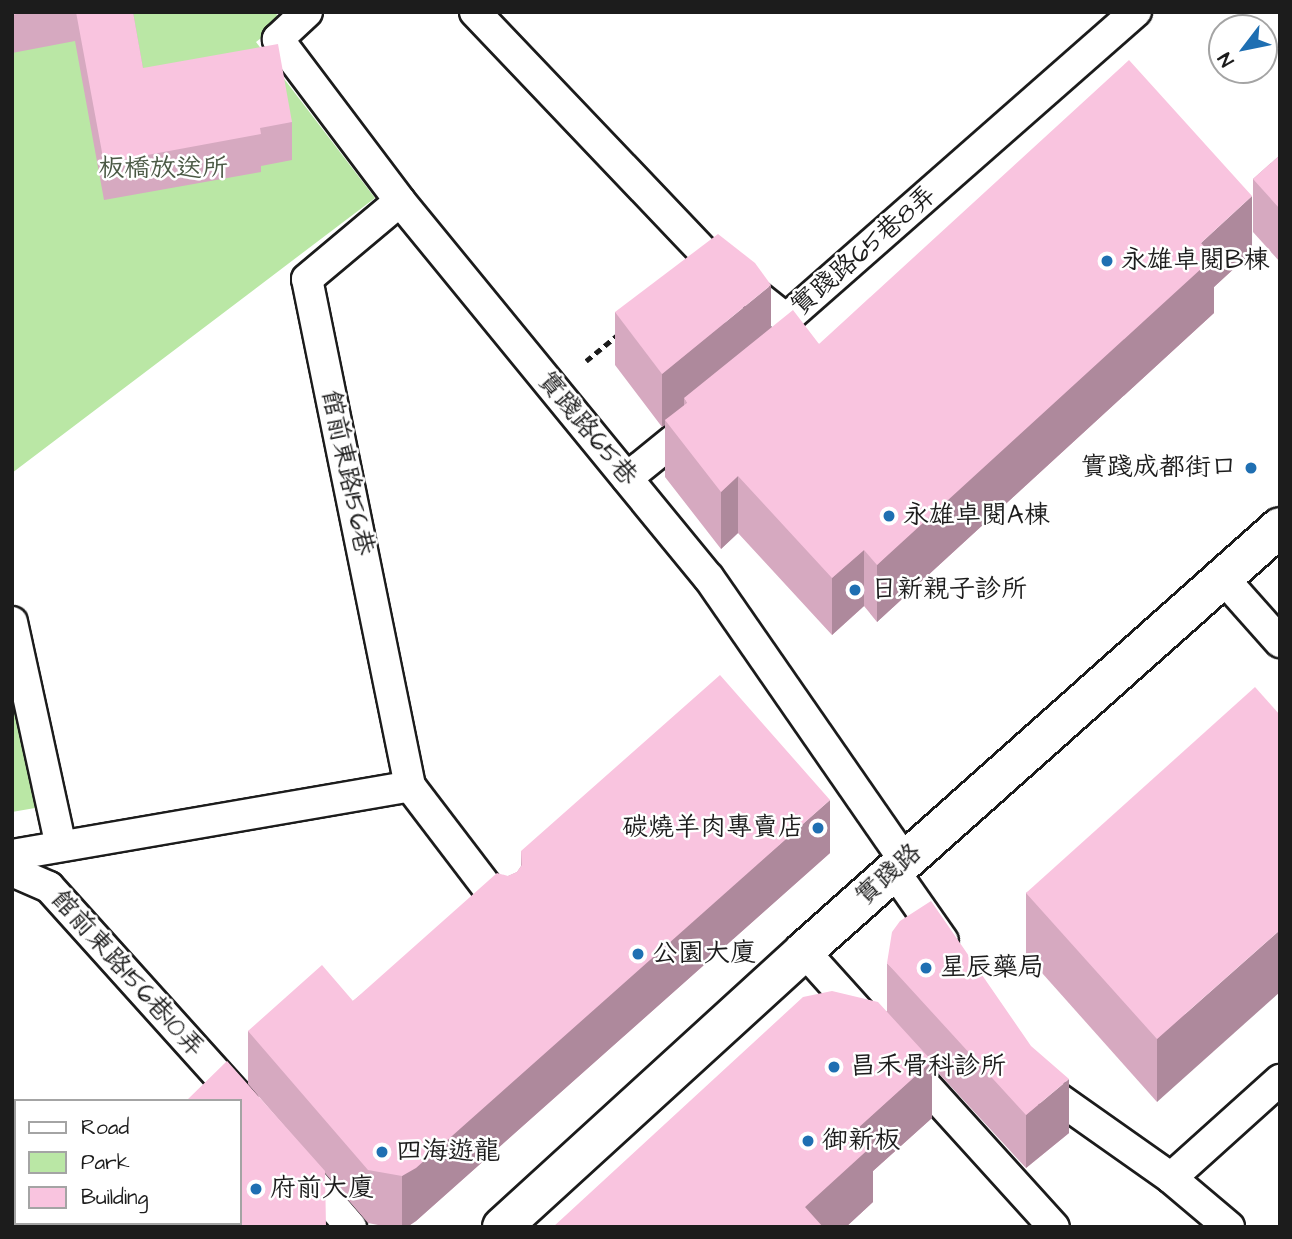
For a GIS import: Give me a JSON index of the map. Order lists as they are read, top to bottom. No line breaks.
{"streets":{"street":["實踐路"],"lane":["實踐路65巷8弄","實踐路65巷","館前東路156巷","館前東路156巷10弄"]},"crossings":[["實踐路65巷","館前東路156巷"],["實踐路65巷","實踐路"]],"parks":["板橋放送所"],"places":["永雄卓閱B棟","實踐成都街口","永雄卓閱A棟","日新親子診所","碳燒羊肉專賣店","公園大廈","星辰藥局","昌禾骨科診所","御新板","四海遊龍","府前大廈"],"legend":["Road","Park","Building"],"north":"bottom left"}
